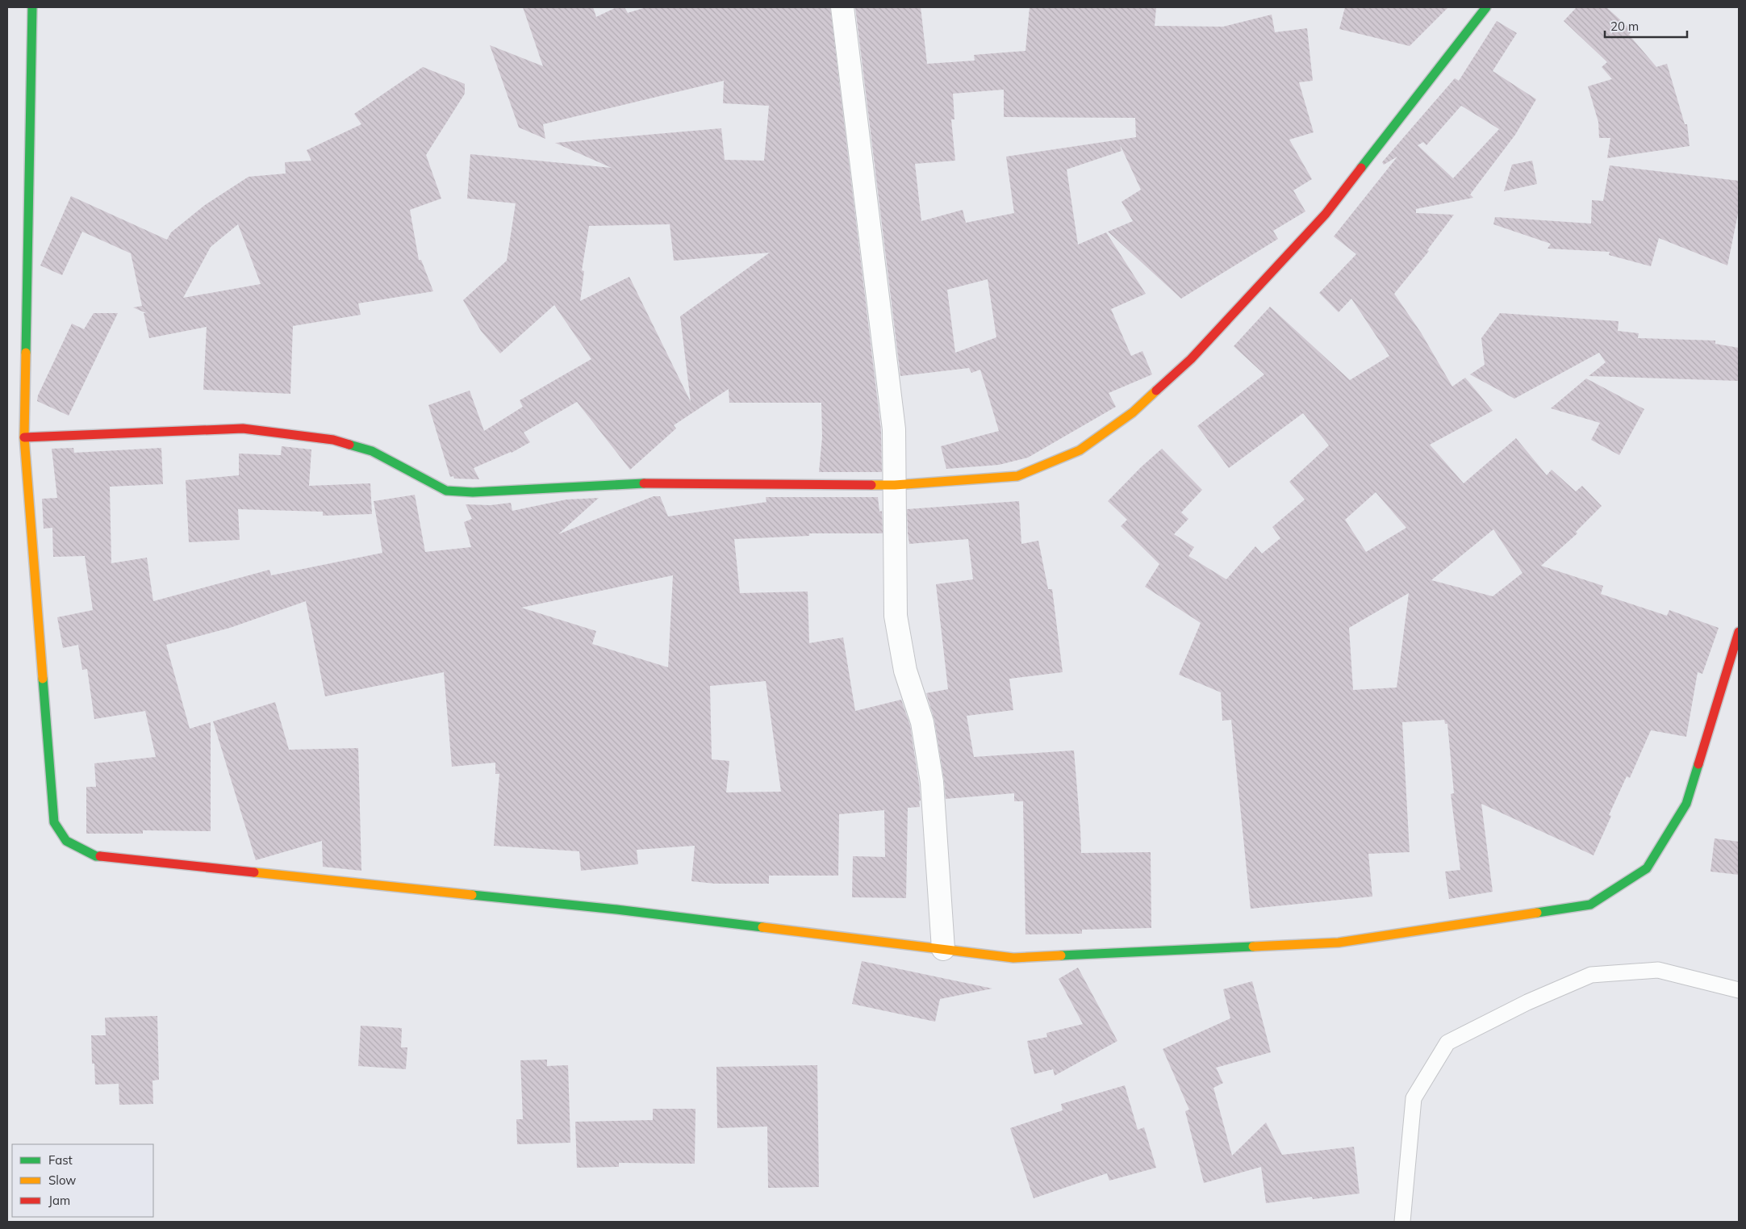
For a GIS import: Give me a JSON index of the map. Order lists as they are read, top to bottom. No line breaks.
{"legend":["Fast","Slow","Jam"],"scale_bar":"20 m"}
